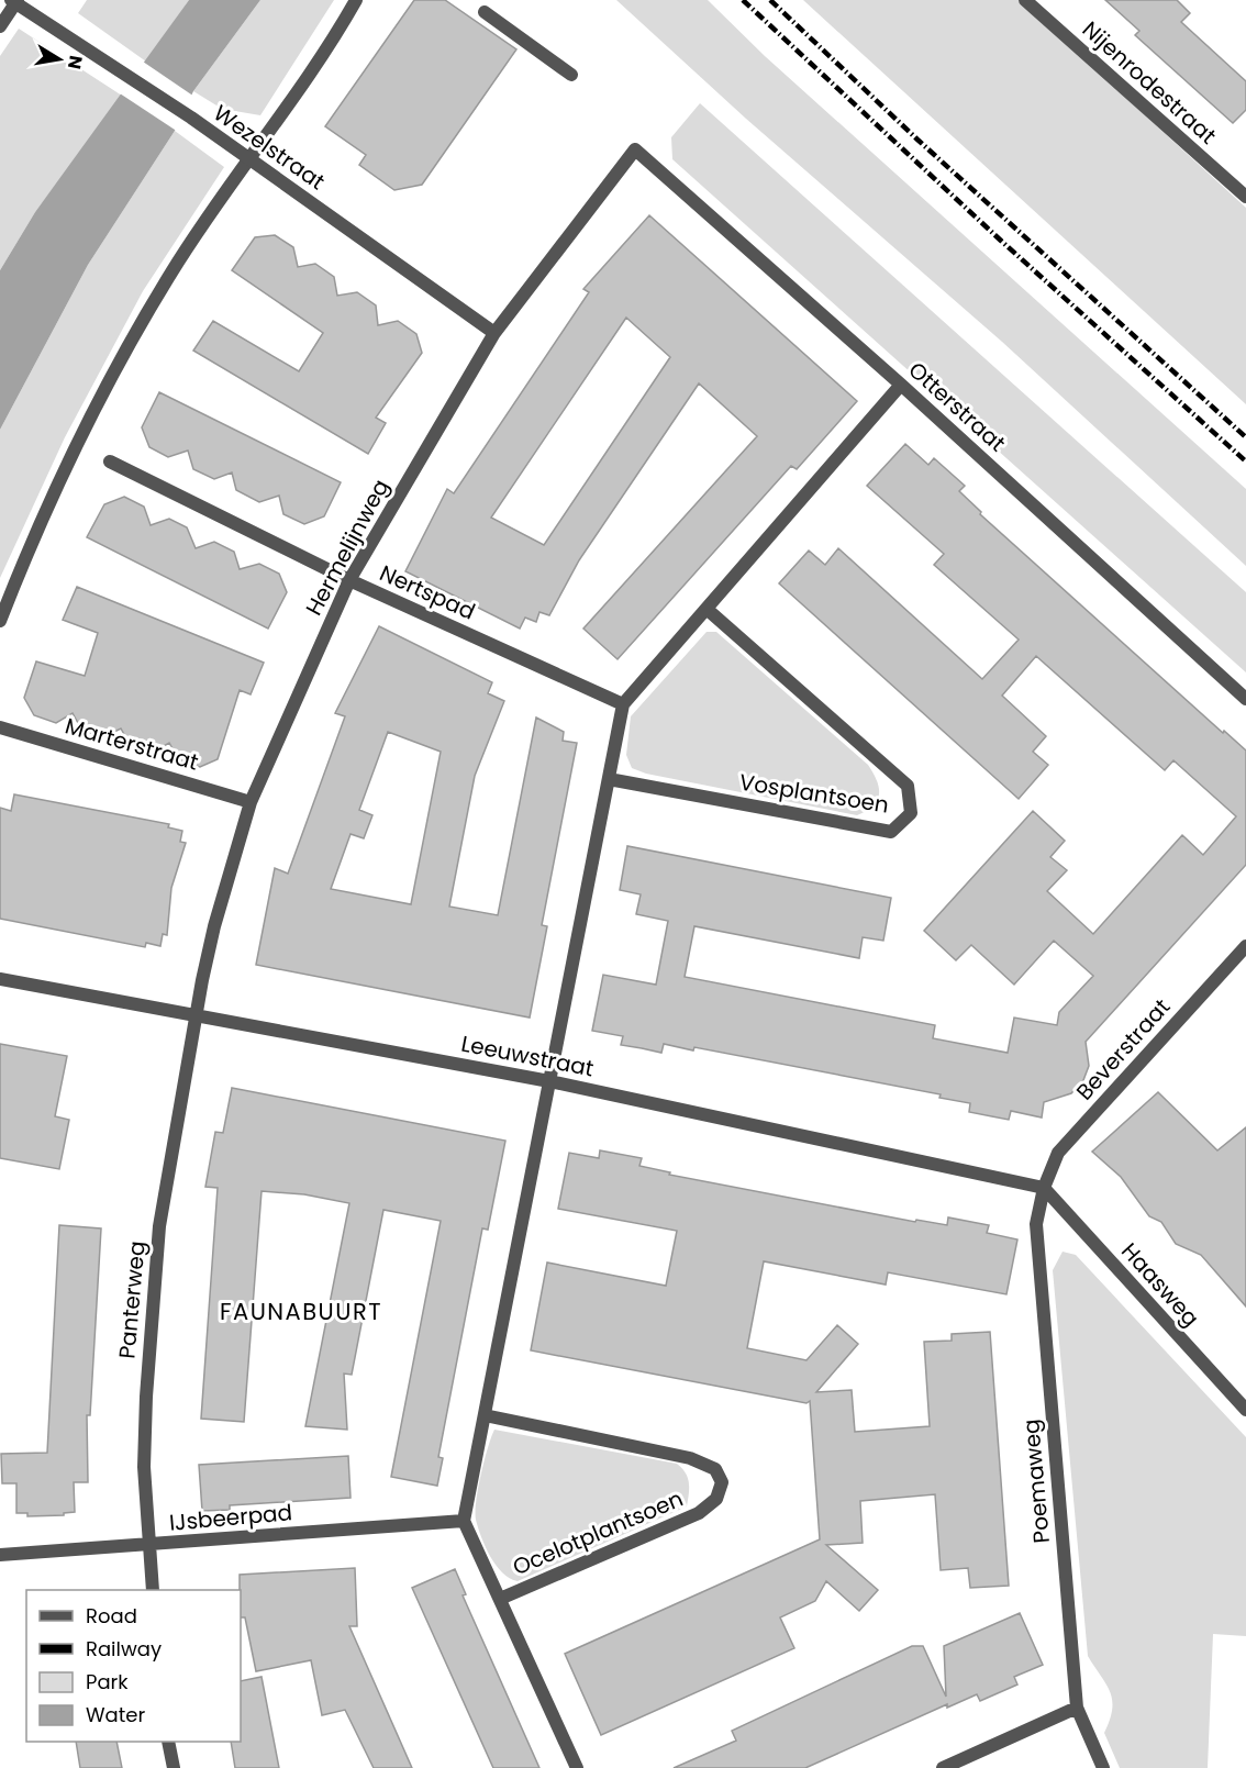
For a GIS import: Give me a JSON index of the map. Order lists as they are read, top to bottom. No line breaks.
{"streets":{"street":["Nijenrodestraat","Wezelstraat","Otterstraat","Hermelijnweg","Nertspad","Marterstraat","Vosplantsoen","Beverstraat","Leeuwstraat","Haasweg","Panterweg","Poemaweg","IJsbeerpad","Ocelotplantsoen"]},"crossings":[["Wezelstraat","Hermelijnweg"],["Otterstraat","Hermelijnweg"],["Hermelijnweg","Nertspad"],["Hermelijnweg","Marterstraat"],["Hermelijnweg","Leeuwstraat"],["Hermelijnweg","Panterweg"],["Beverstraat","Leeuwstraat"],["Beverstraat","Haasweg"],["Beverstraat","Poemaweg"],["Leeuwstraat","Haasweg"],["Leeuwstraat","Panterweg"],["Leeuwstraat","Poemaweg"],["Haasweg","Poemaweg"],["Panterweg","IJsbeerpad"],["IJsbeerpad","Ocelotplantsoen"]],"districts":["FAUNABUURT"],"legend":["Road","Railway","Park","Water"],"north":"right"}
